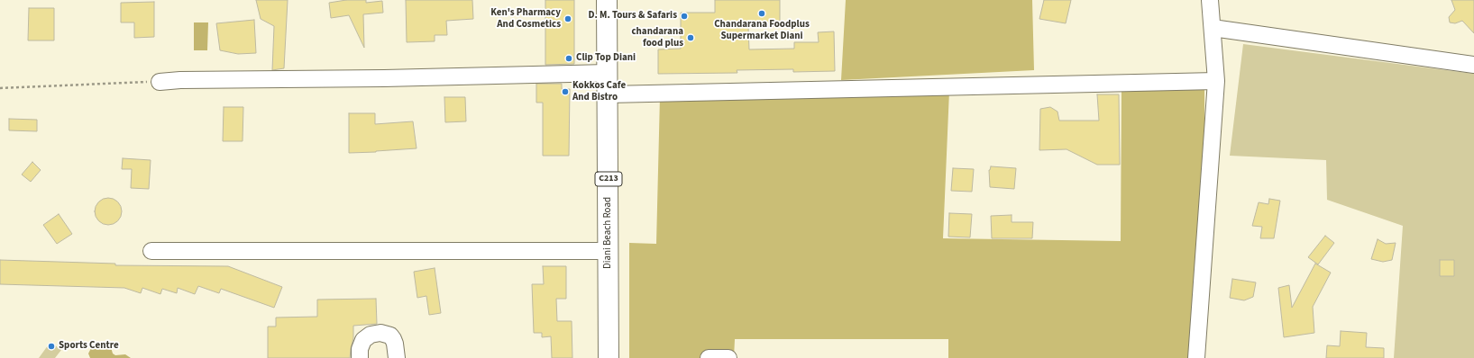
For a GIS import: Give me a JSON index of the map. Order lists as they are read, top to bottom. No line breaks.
{"streets":{"main road":["C213","Diani Beach Road"]},"places":["Chandarana Foodplus Supermarket Diani","D. M. Tours & Safaris","Ken's Pharmacy And Cosmetics","chandarana food plus","Clip Top Diani","Kokkos Cafe And Bistro","Sports Centre"]}
